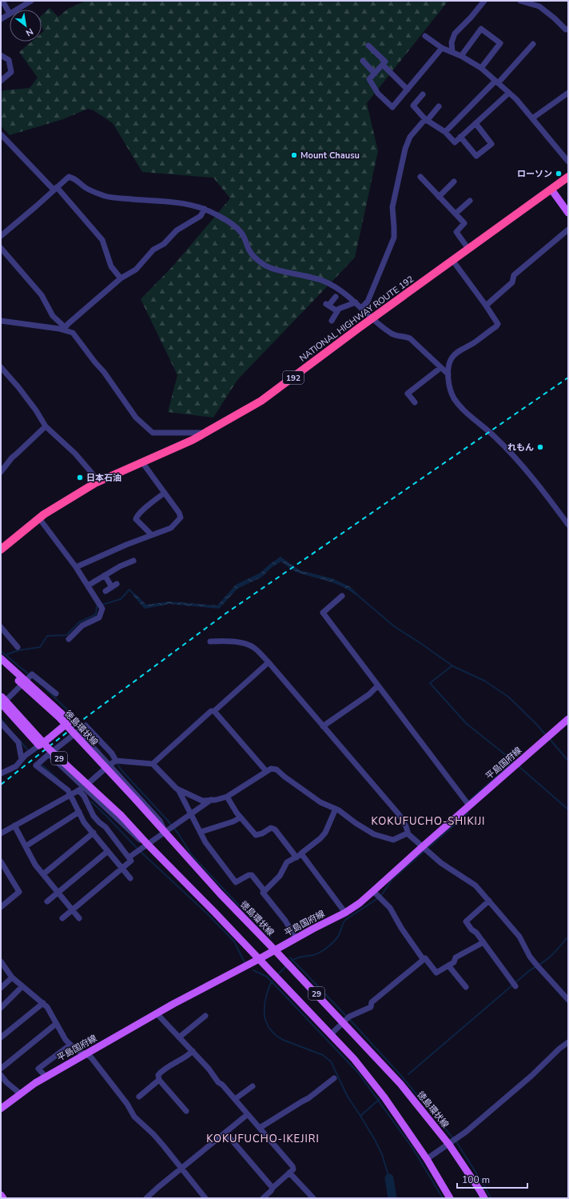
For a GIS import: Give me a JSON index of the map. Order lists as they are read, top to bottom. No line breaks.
{"streets":{"highway":["NATIONAL HIGHWAY ROUTE 192","192"],"main road":["徳島環状線","29","平島国府線"]},"crossings":[["徳島環状線","平島国府線"],["29","平島国府線"]],"districts":["KOKUFUCHO-SHIKIJI","KOKUFUCHO-IKEJIRI"],"places":["Mount Chausu","ローソン","れもん","日本石油"],"scale_bar":"100 m","north":"bottom right"}
